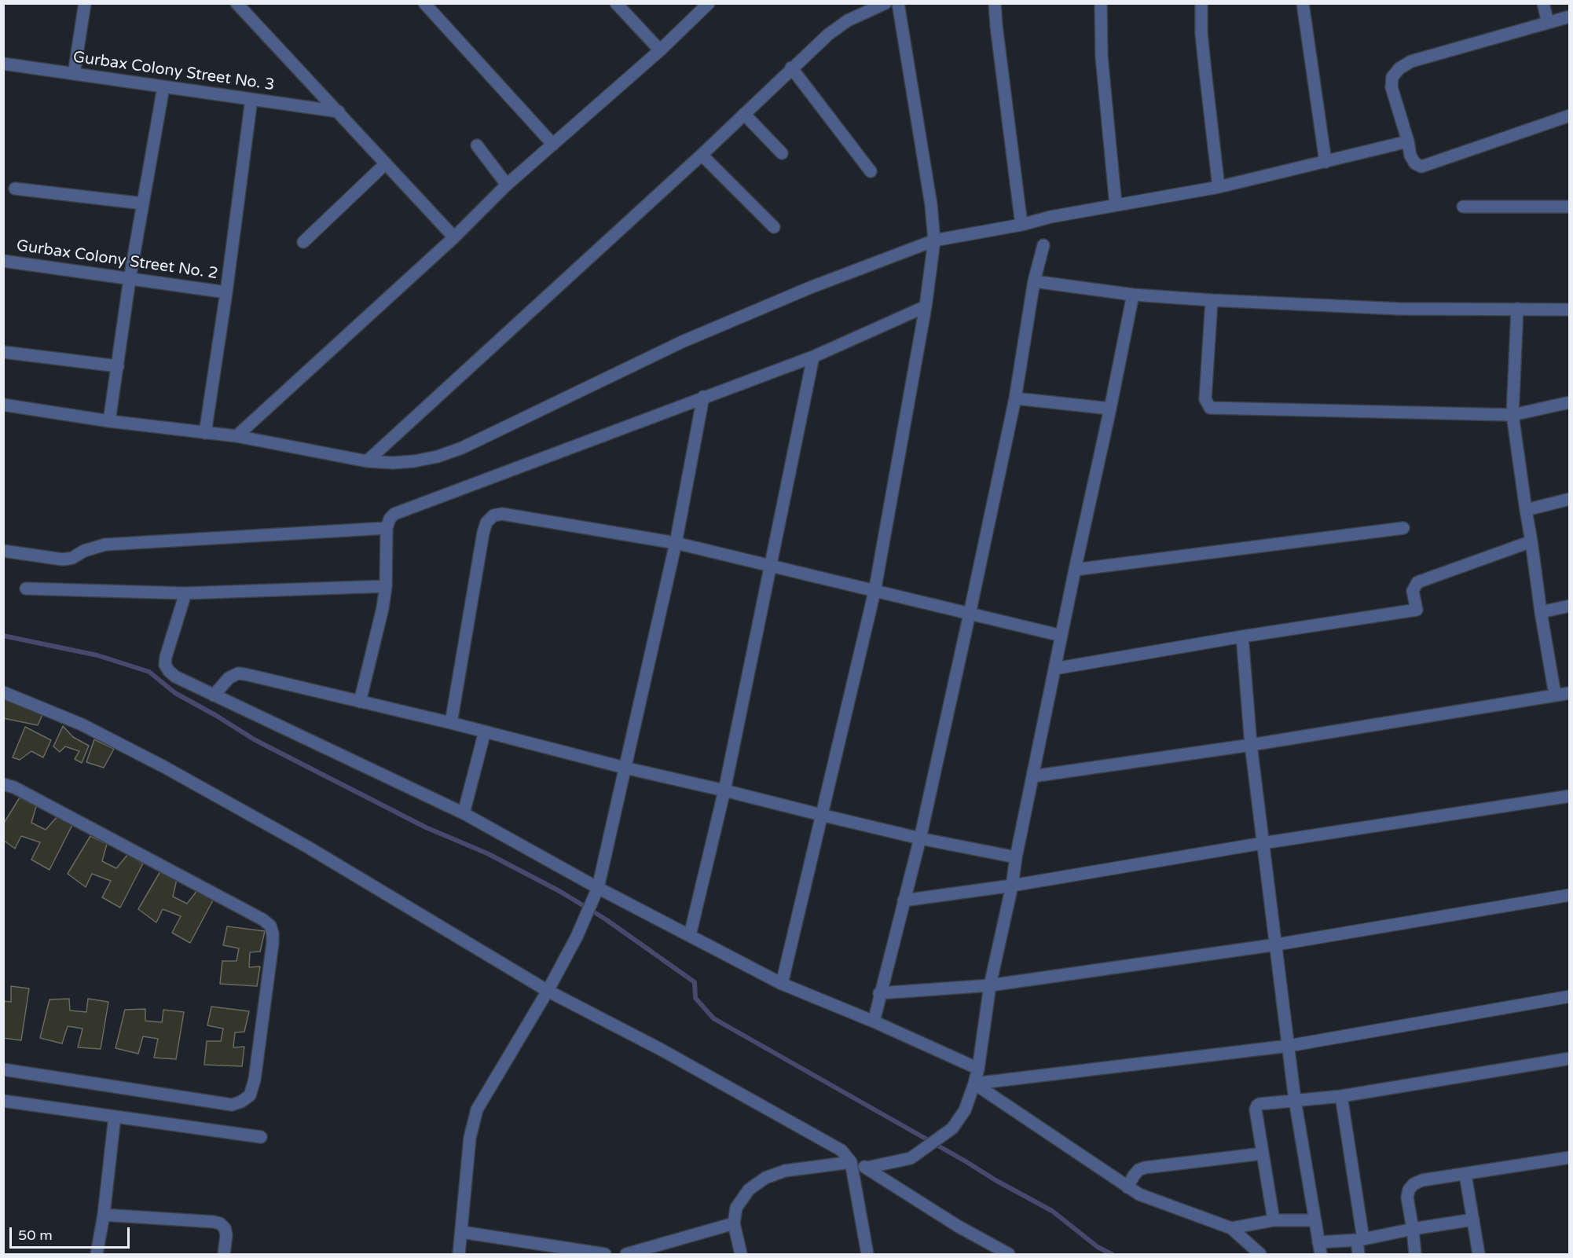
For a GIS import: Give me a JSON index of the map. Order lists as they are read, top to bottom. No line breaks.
{"streets":{"street":["Gurbax Colony Street No. 3","Gurbax Colony Street No. 2"]},"scale_bar":"50 m"}
